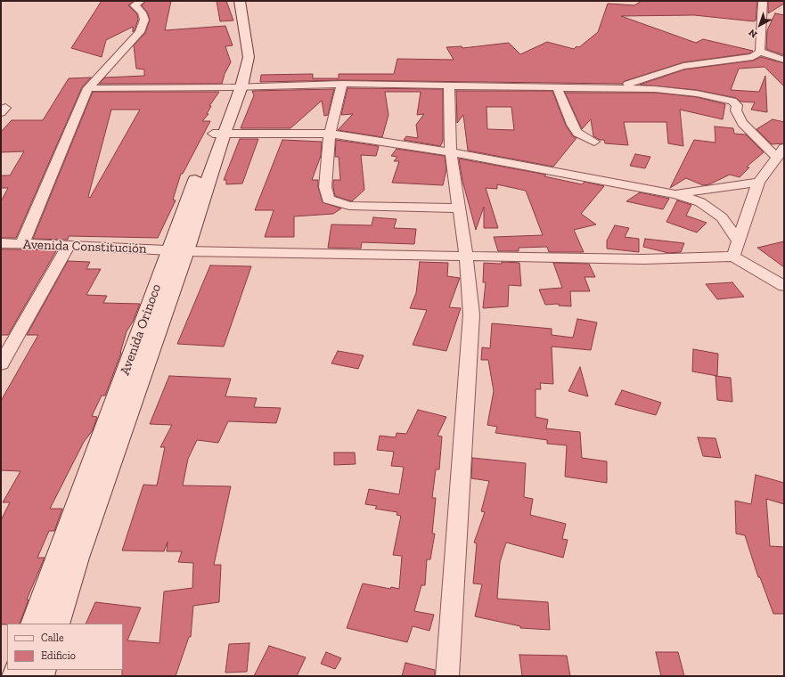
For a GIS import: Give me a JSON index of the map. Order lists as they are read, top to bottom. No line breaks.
{"streets":{"main road":["Avenida Orinoco"],"street":["Avenida Constitución"]},"crossings":[["Avenida Constitución","Avenida Orinoco"]],"legend":["Calle","Edificio"],"north":"bottom left"}
